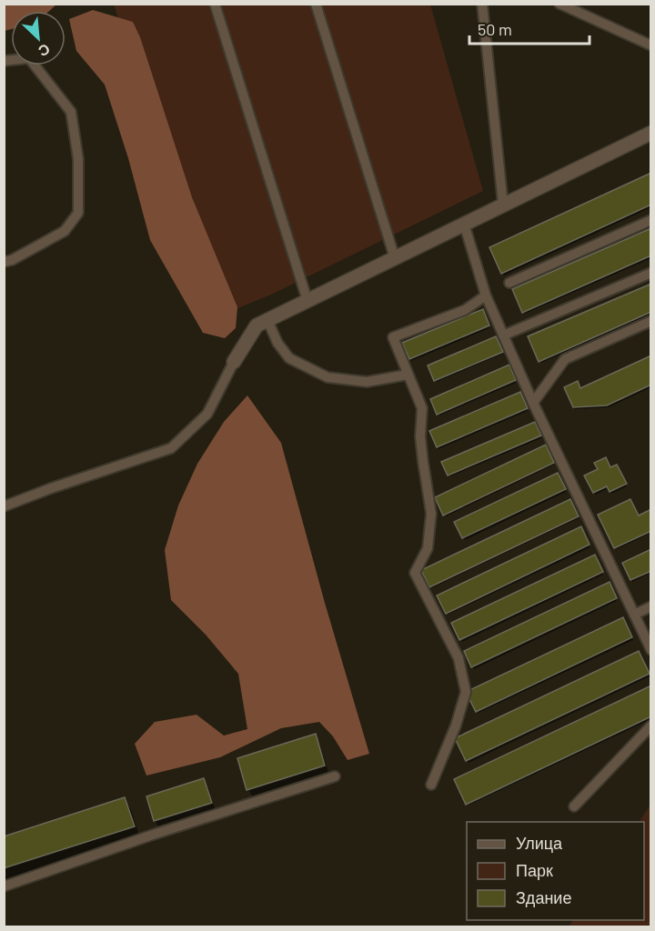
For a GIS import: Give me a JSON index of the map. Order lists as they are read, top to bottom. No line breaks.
{"legend":["Улица","Парк","Здание"],"scale_bar":"50 m","north":"bottom right"}
